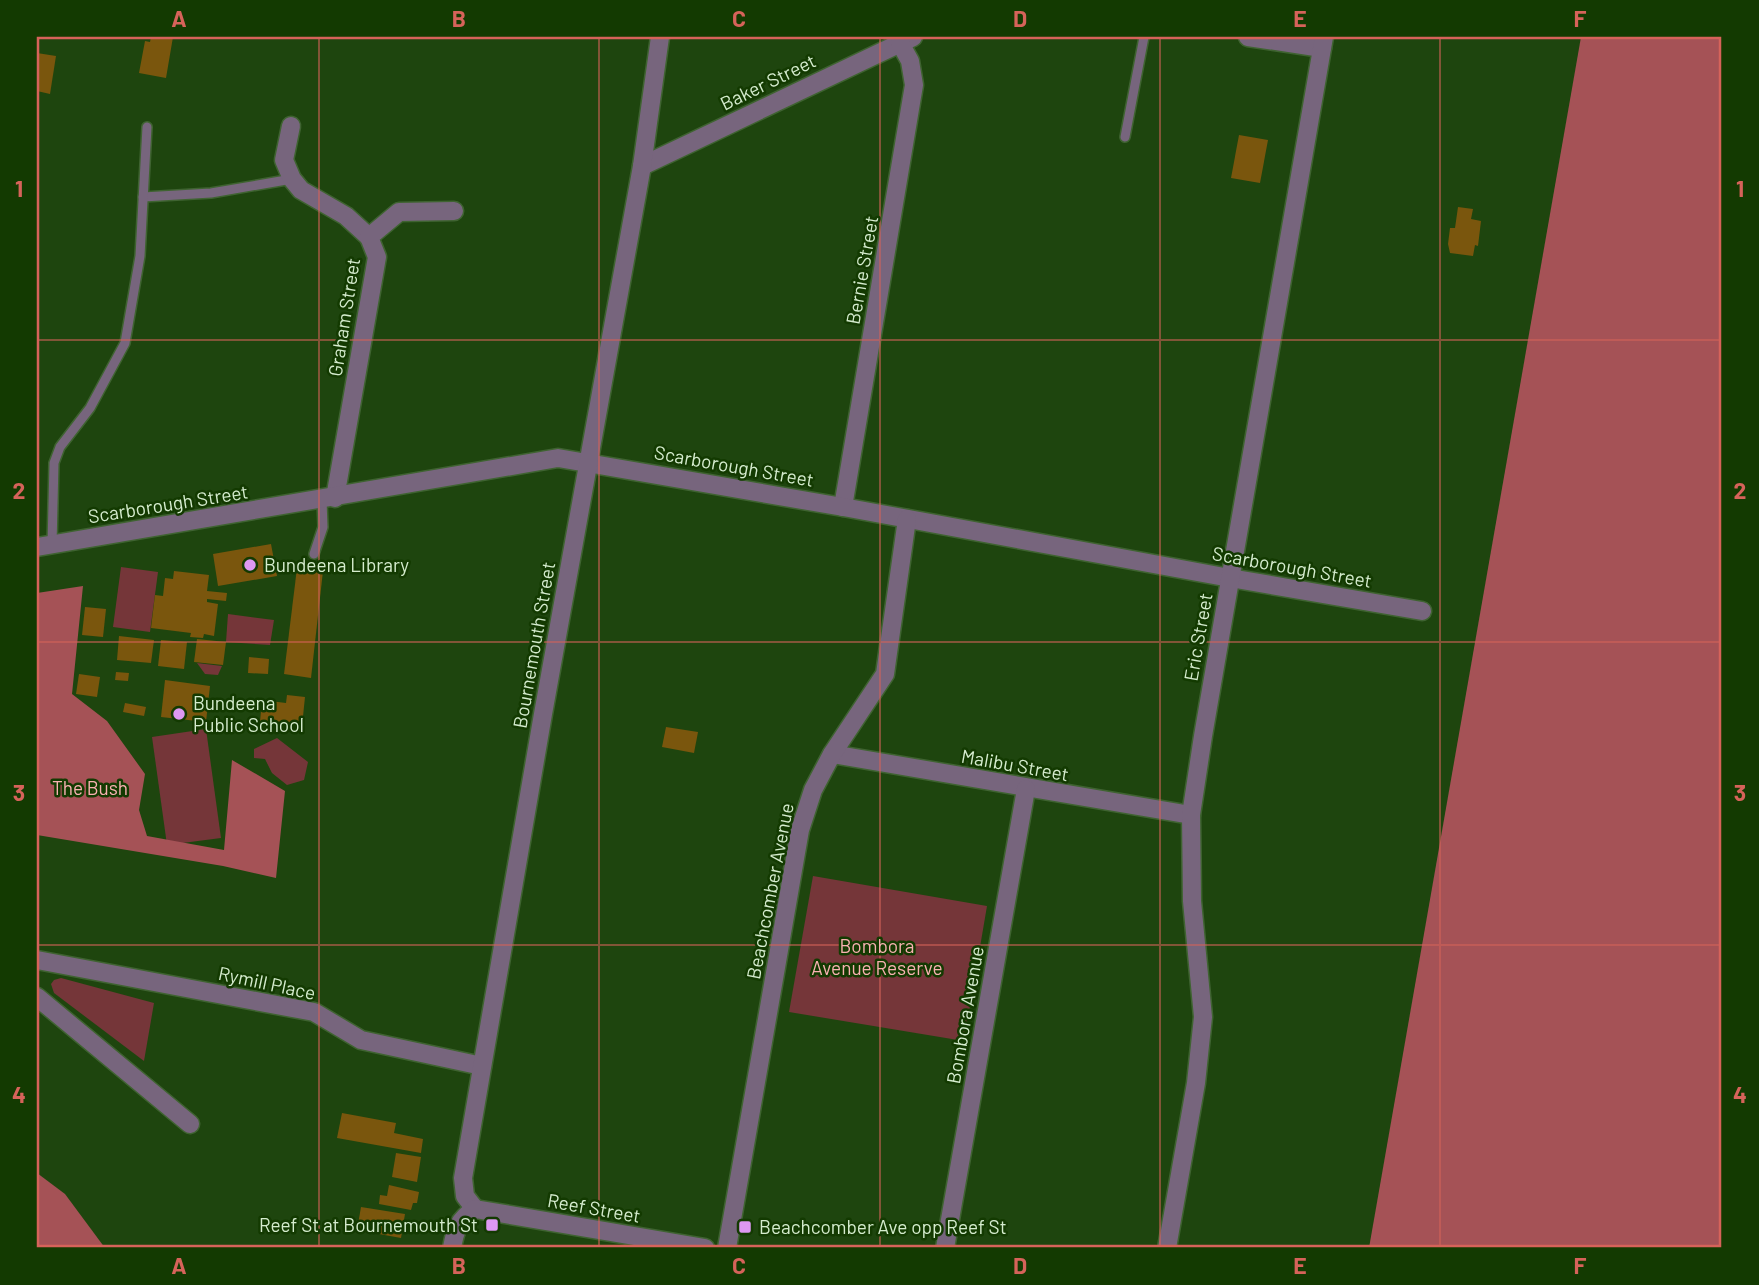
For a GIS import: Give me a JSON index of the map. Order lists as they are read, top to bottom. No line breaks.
{"streets":{"street":["Baker Street","Bernie Street","Graham Street","Scarborough Street","Eric Street","Bournemouth Street","Malibu Street","Beachcomber Avenue","Rymill Place","Bombora Avenue","Reef Street"]},"crossings":[["Baker Street","Bernie Street"],["Baker Street","Bournemouth Street"],["Bernie Street","Scarborough Street"],["Graham Street","Scarborough Street"],["Scarborough Street","Eric Street"],["Scarborough Street","Bournemouth Street"],["Scarborough Street","Beachcomber Avenue"],["Eric Street","Malibu Street"],["Bournemouth Street","Rymill Place"],["Bournemouth Street","Reef Street"],["Malibu Street","Beachcomber Avenue"],["Malibu Street","Bombora Avenue"]],"parks":["The Bush","Bombora Avenue Reserve"],"places":{"other":["Bundeena Library","Bundeena Public School"],"transit":["Reef St at Bournemouth St","Beachcomber Ave opp Reef St"]},"grid":{"columns":["A","B","C","D","E","F"],"rows":["1","2","3","4"]}}
